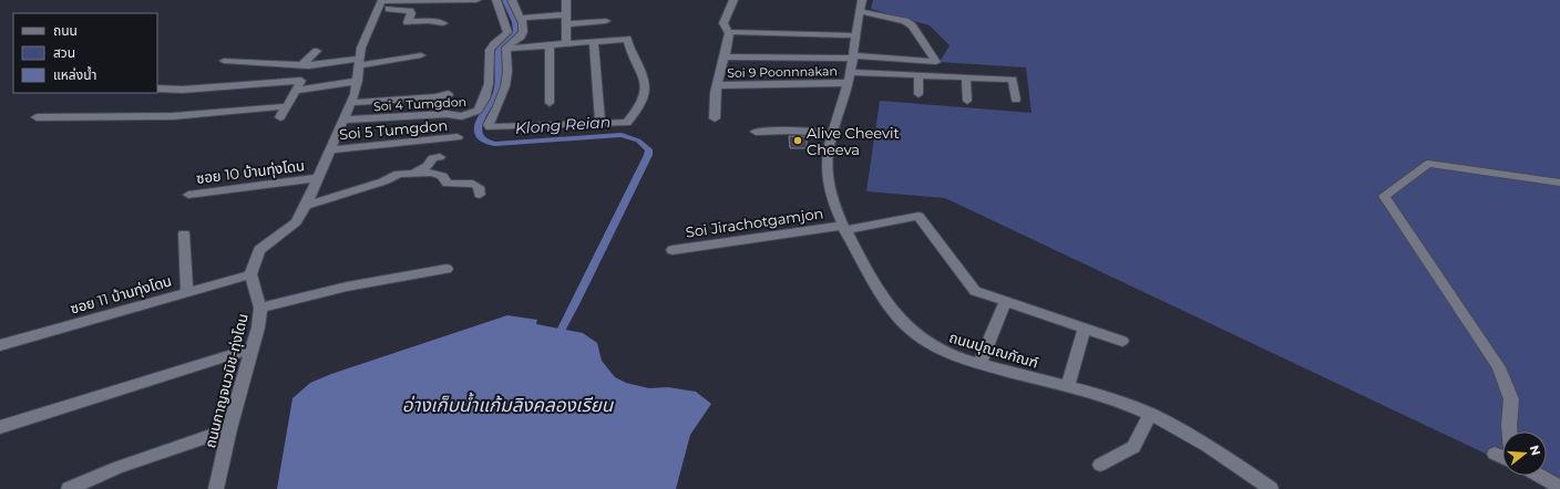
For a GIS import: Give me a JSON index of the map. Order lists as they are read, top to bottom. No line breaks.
{"streets":{"street":["Soi 9 Poonnnakan","Soi 4 Tumgdon","Soi 5 Tumgdon","ซอย 10 บ้านทุ่งโดน","Soi Jirachotgamjon","ซอย 11 บ้านทุ่งโดน","ถนนปุณณกัณฑ์","ถนนกาญจนวนิช-ทุ่งโดน"]},"crossings":[["Soi 9 Poonnnakan","ถนนปุณณกัณฑ์"],["Soi Jirachotgamjon","ถนนปุณณกัณฑ์"],["ซอย 11 บ้านทุ่งโดน","ถนนกาญจนวนิช-ทุ่งโดน"]],"water":["Klong Reian","อ่างเก็บน้ำแก้มลิงคลองเรียน"],"places":["Alive Cheevit Cheeva"],"legend":["ถนน","สวน","แหล่งน้ำ"],"north":"right"}
